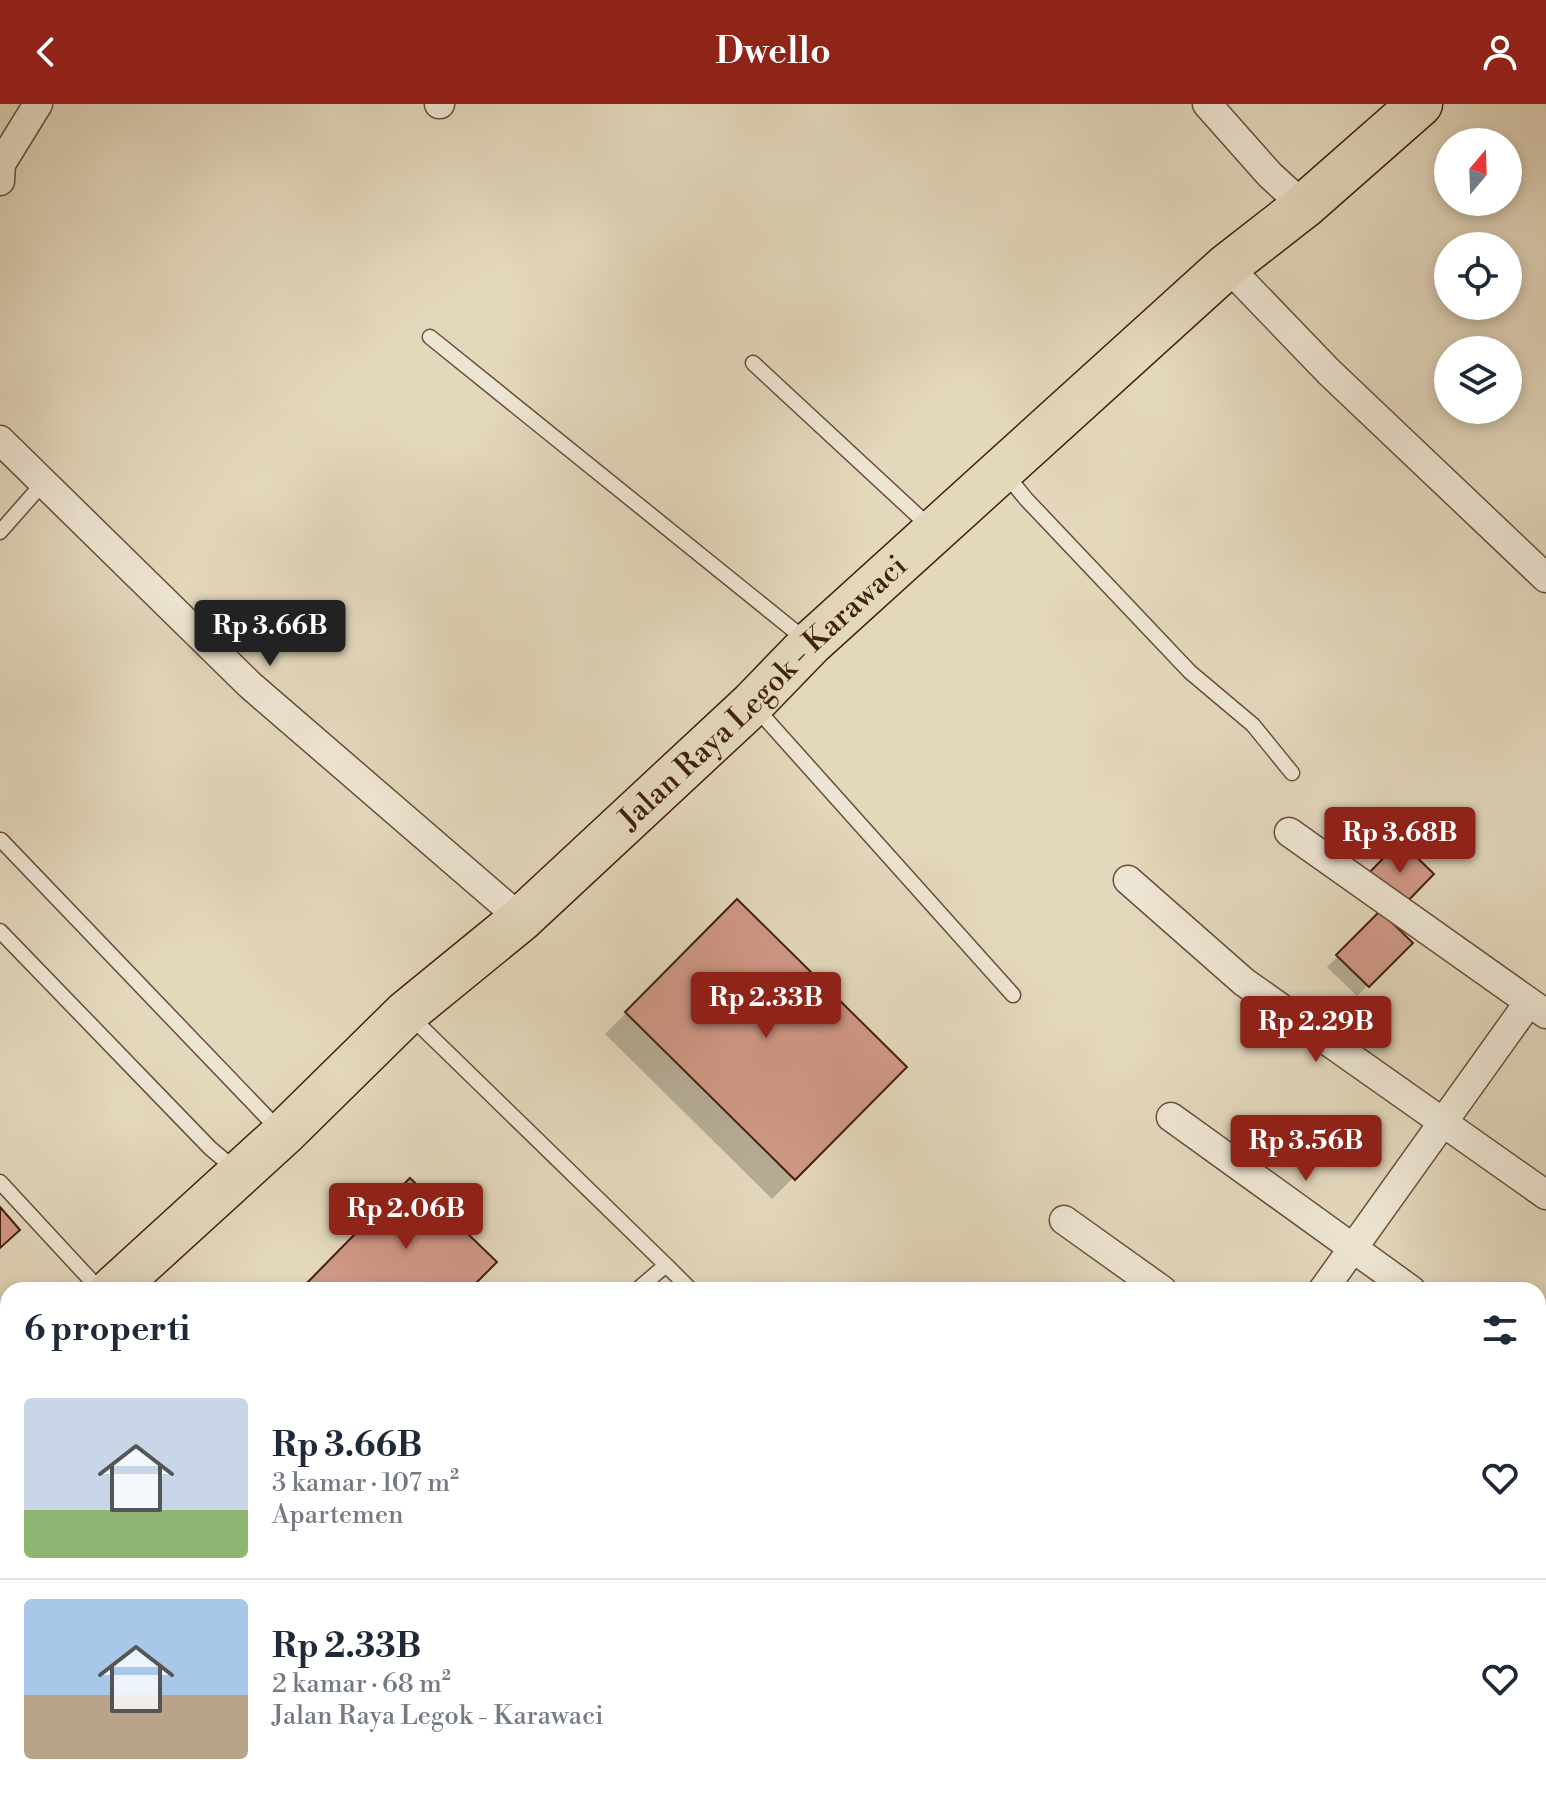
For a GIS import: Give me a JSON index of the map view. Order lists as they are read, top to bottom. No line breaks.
{"streets":{"main road":["Jalan Raya Legok - Karawaci"]},"north":"top","page":{"header":"Dwello","price":["Rp 3.66B","Rp 3.68B","Rp 2.33B","Rp 2.29B","Rp 3.56B","Rp 2.06B"],"heading":"6 properti","list":[{"name":"Rp 3.66B","note":"3 kamar · 107 m² · Apartemen"},{"name":"Rp 2.33B","note":"2 kamar · 68 m² · Jalan Raya Legok - Karawaci"}]}}
